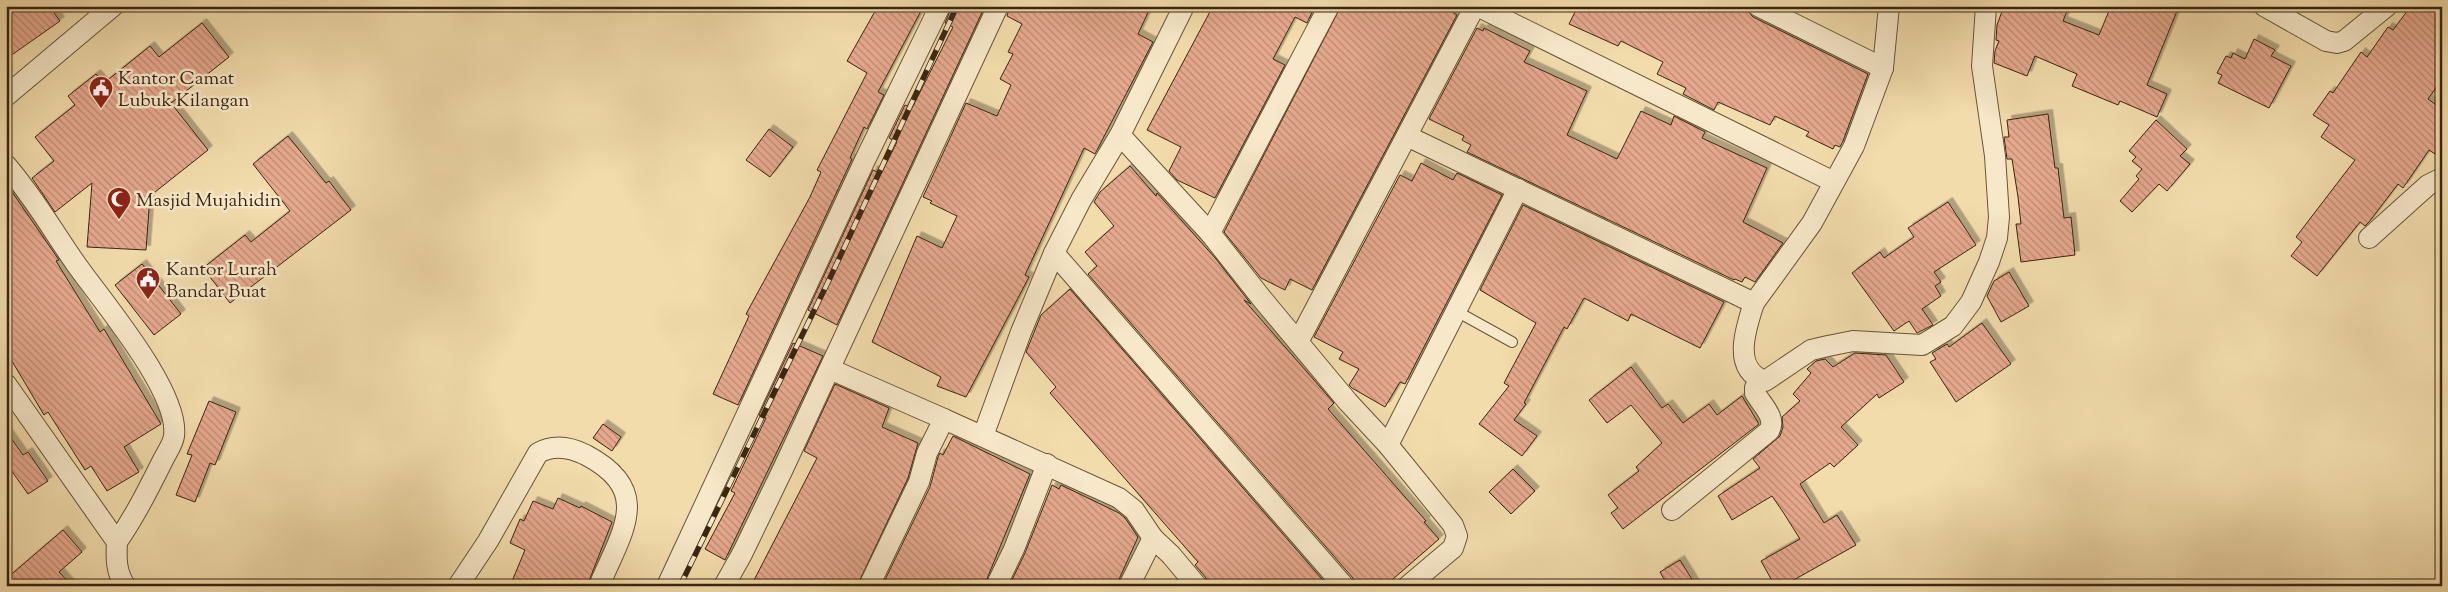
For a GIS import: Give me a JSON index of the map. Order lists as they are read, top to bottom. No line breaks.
{"places":{"public building":["Kantor Camat Lubuk Kilangan","Kantor Lurah Bandar Buat"],"mosque":["Masjid Mujahidin"]}}
